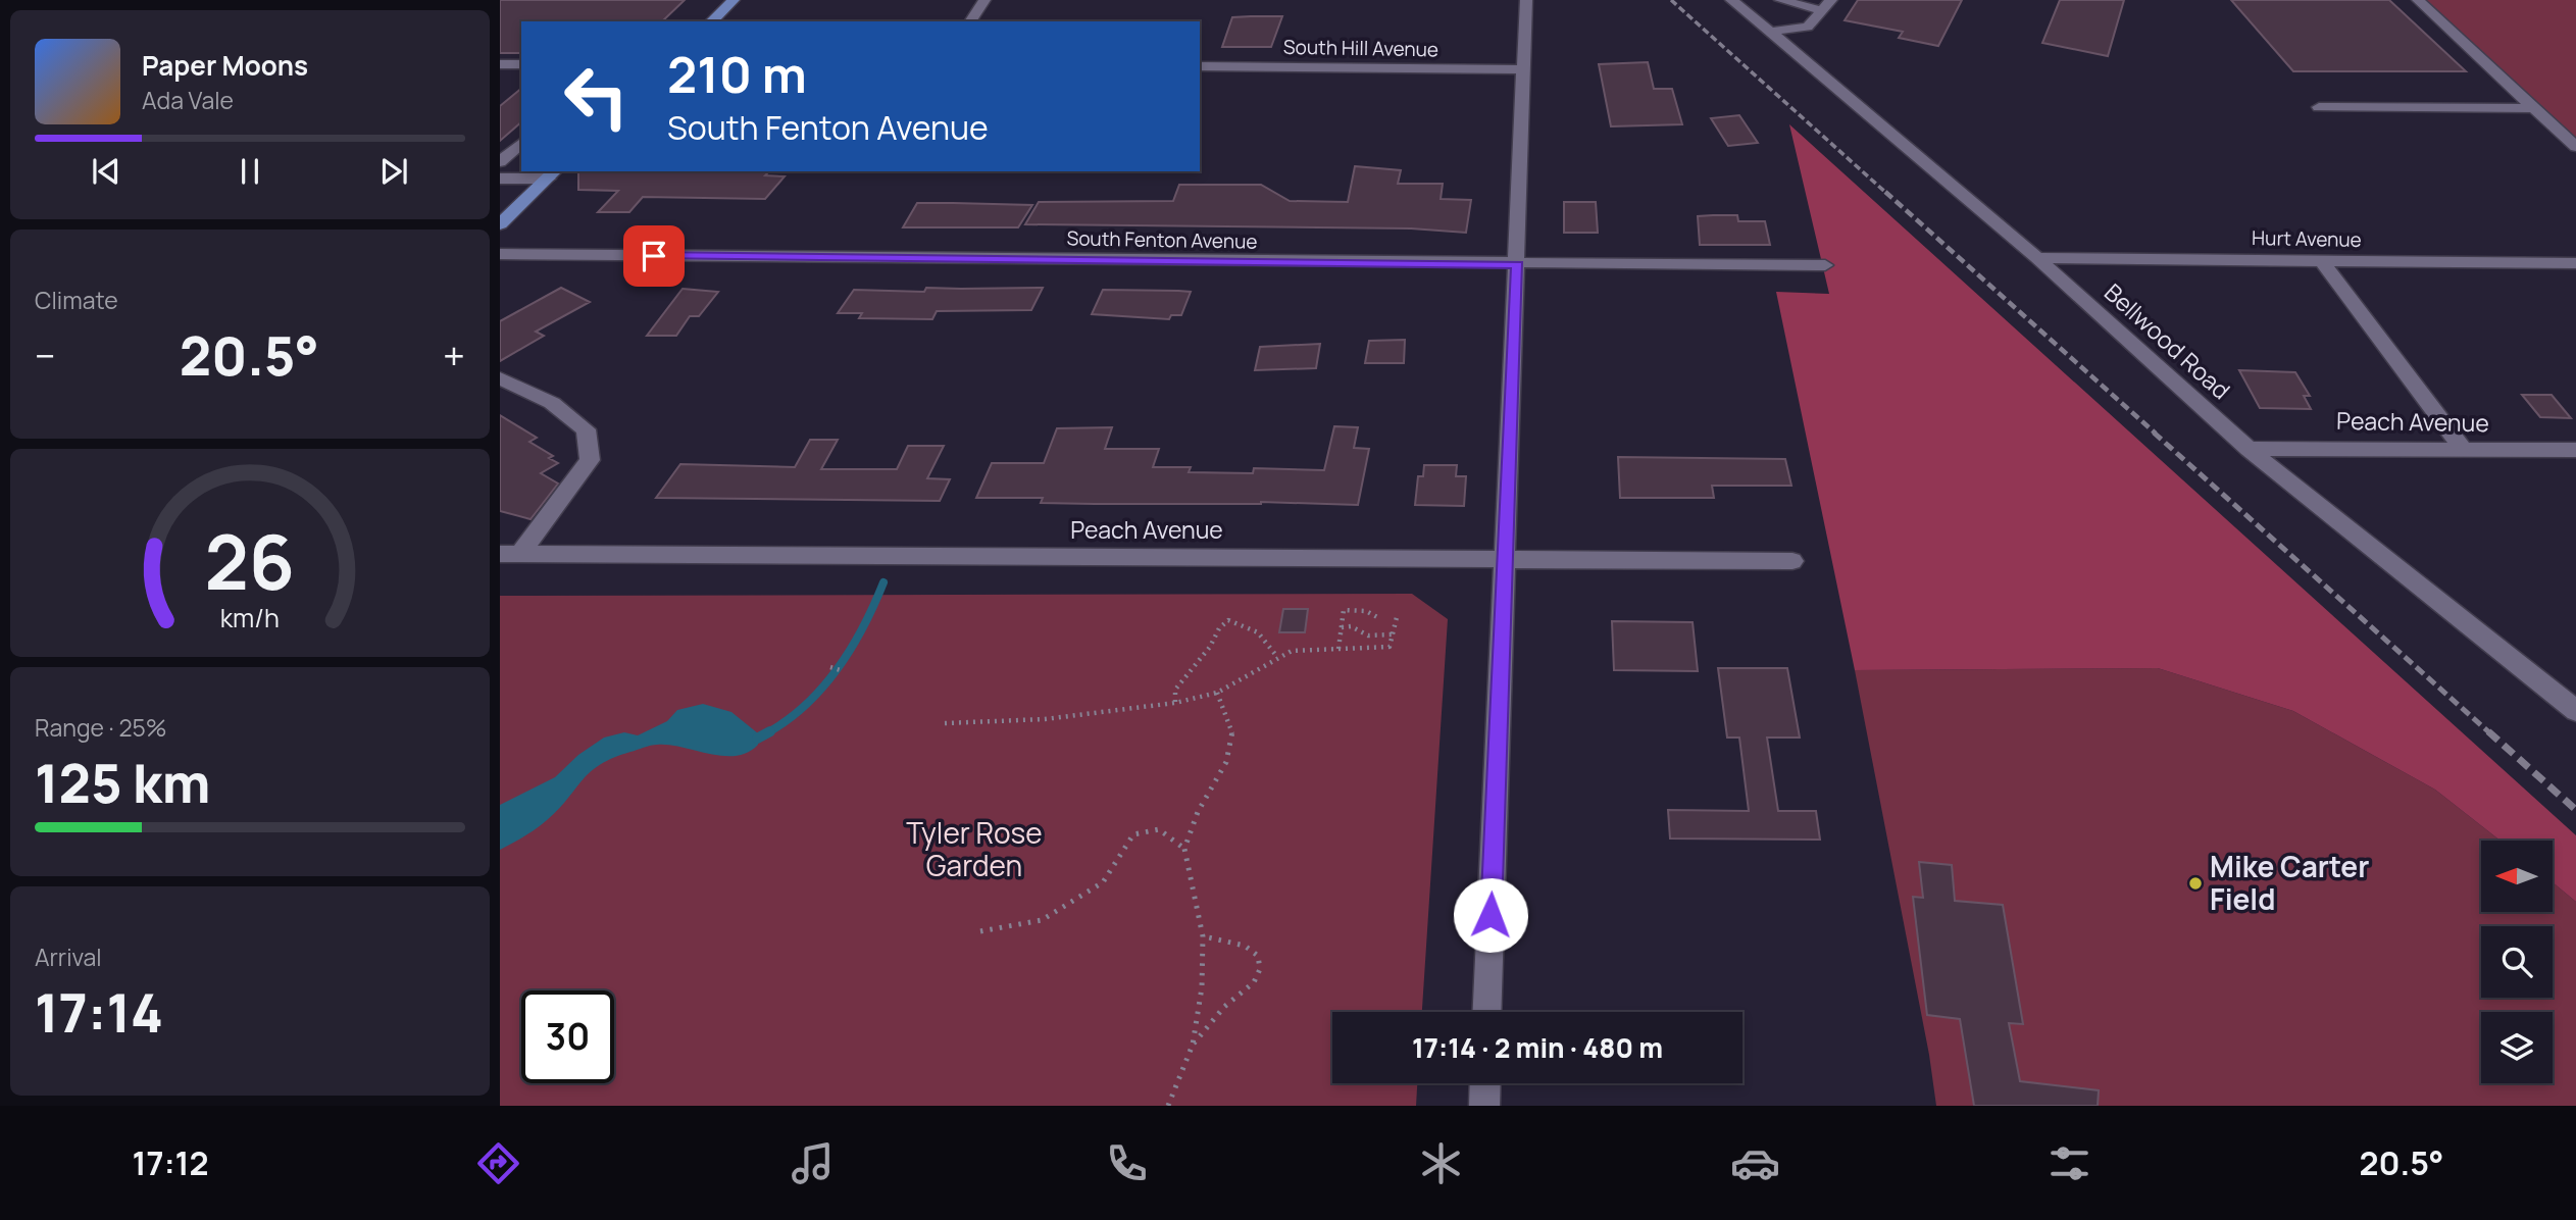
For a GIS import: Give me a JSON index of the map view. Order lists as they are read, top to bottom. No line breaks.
{"streets":{"street":["South Hill Avenue","Hurt Avenue","South Fenton Avenue","Bellwood Road","Peach Avenue"]},"crossings":[["Hurt Avenue","Bellwood Road"],["Bellwood Road","Peach Avenue"]],"parks":["Tyler Rose Garden"],"places":["Mike Carter Field"],"north":"left","page":{"turn":["210 m","South Fenton Avenue"],"song":["Paper Moons","Ada Vale"],"tile":["Climate",["Range · 25%","125 km"],["Arrival","17:14"]],"heat":["−","20.5°","+"],"limit":"30","trip":"17:14 · 2 min · 480 m","tabs":["17:12","20.5°"],"gauge":["26","km/h"]}}
